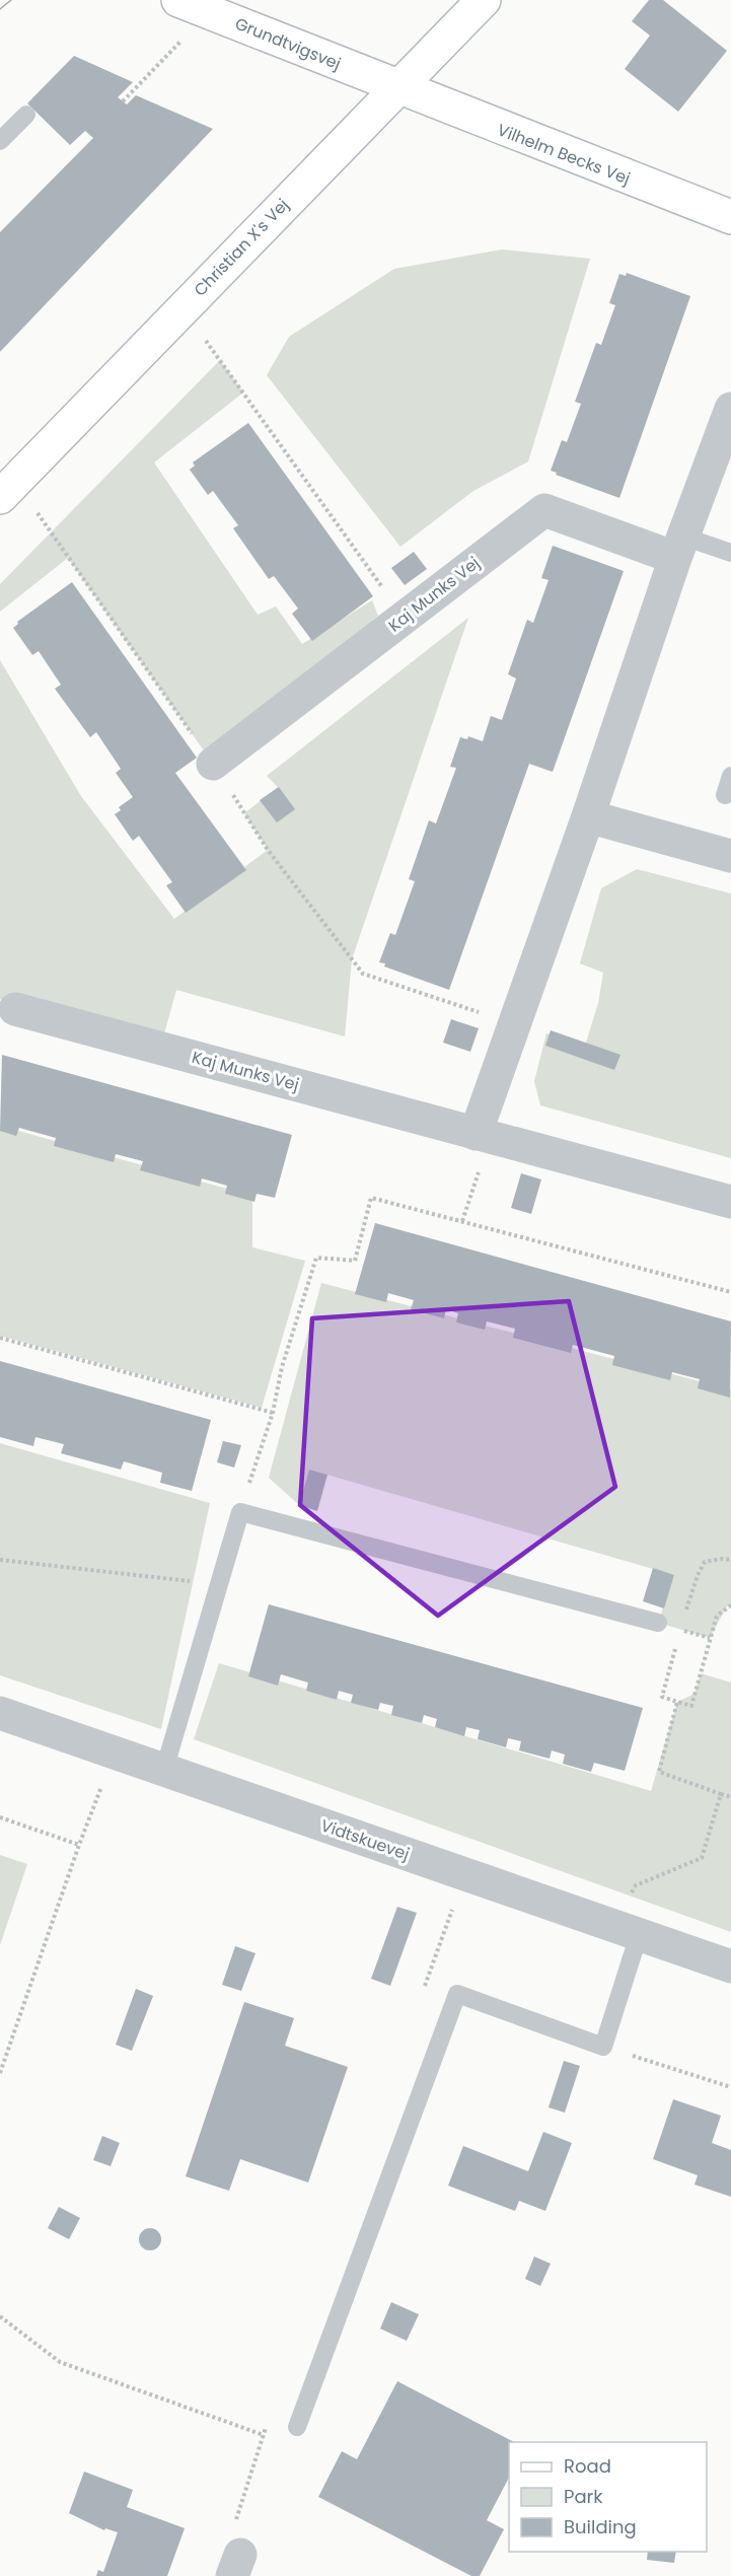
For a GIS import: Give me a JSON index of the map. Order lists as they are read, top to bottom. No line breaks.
{"streets":{"street":["Grundtvigsvej","Vilhelm Becks Vej","Christian X's Vej","Kaj Munks Vej","Vidtskuevej"]},"crossings":[["Grundtvigsvej","Vilhelm Becks Vej"],["Grundtvigsvej","Christian X's Vej"],["Vilhelm Becks Vej","Christian X's Vej"]],"legend":["Road","Park","Building"]}
